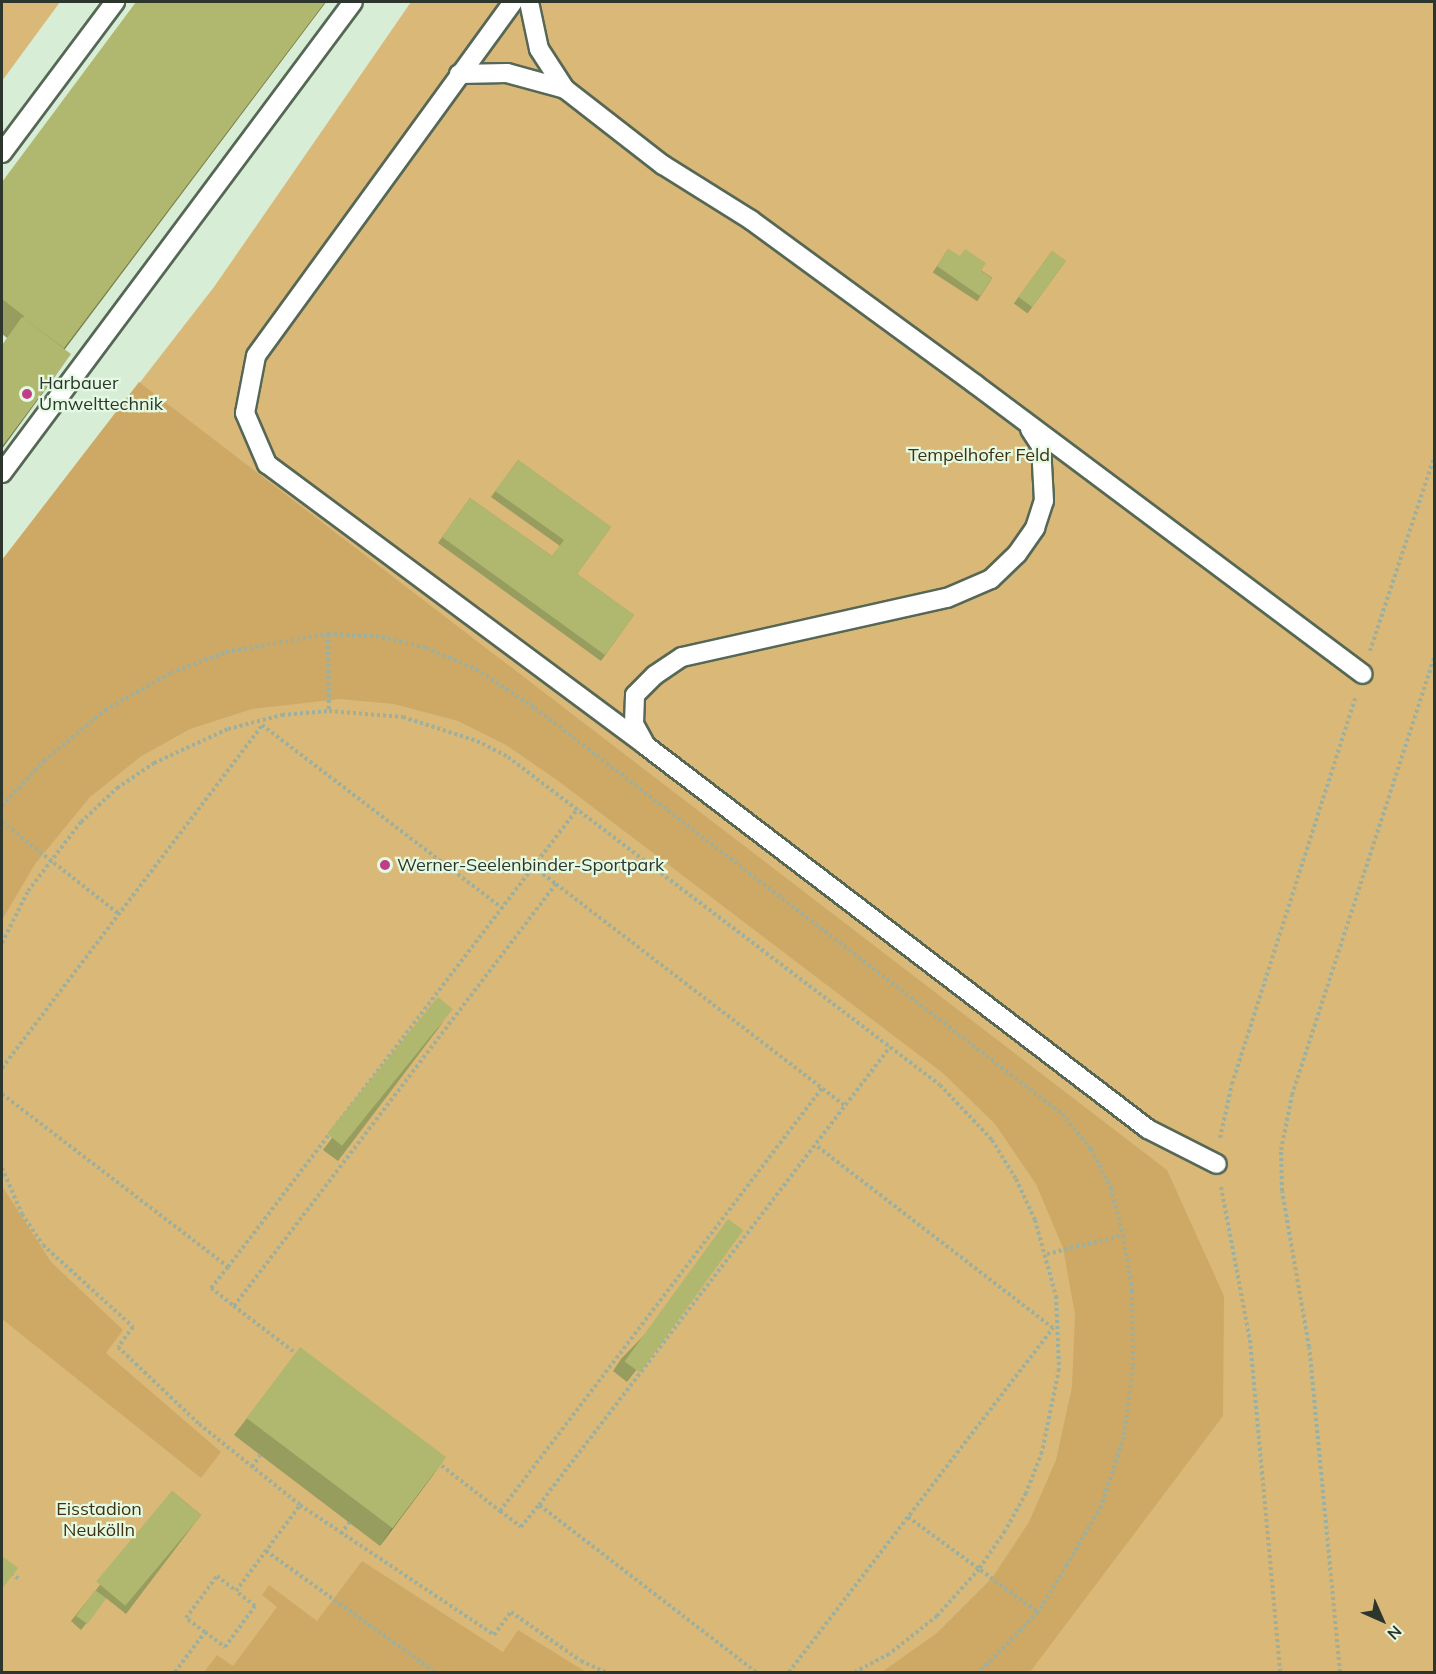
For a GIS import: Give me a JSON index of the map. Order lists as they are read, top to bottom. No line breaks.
{"parks":["Tempelhofer Feld","Eisstadion Neukölln"],"places":["Harbauer Umwelttechnik","Werner-Seelenbinder-Sportpark"],"north":"bottom right"}
